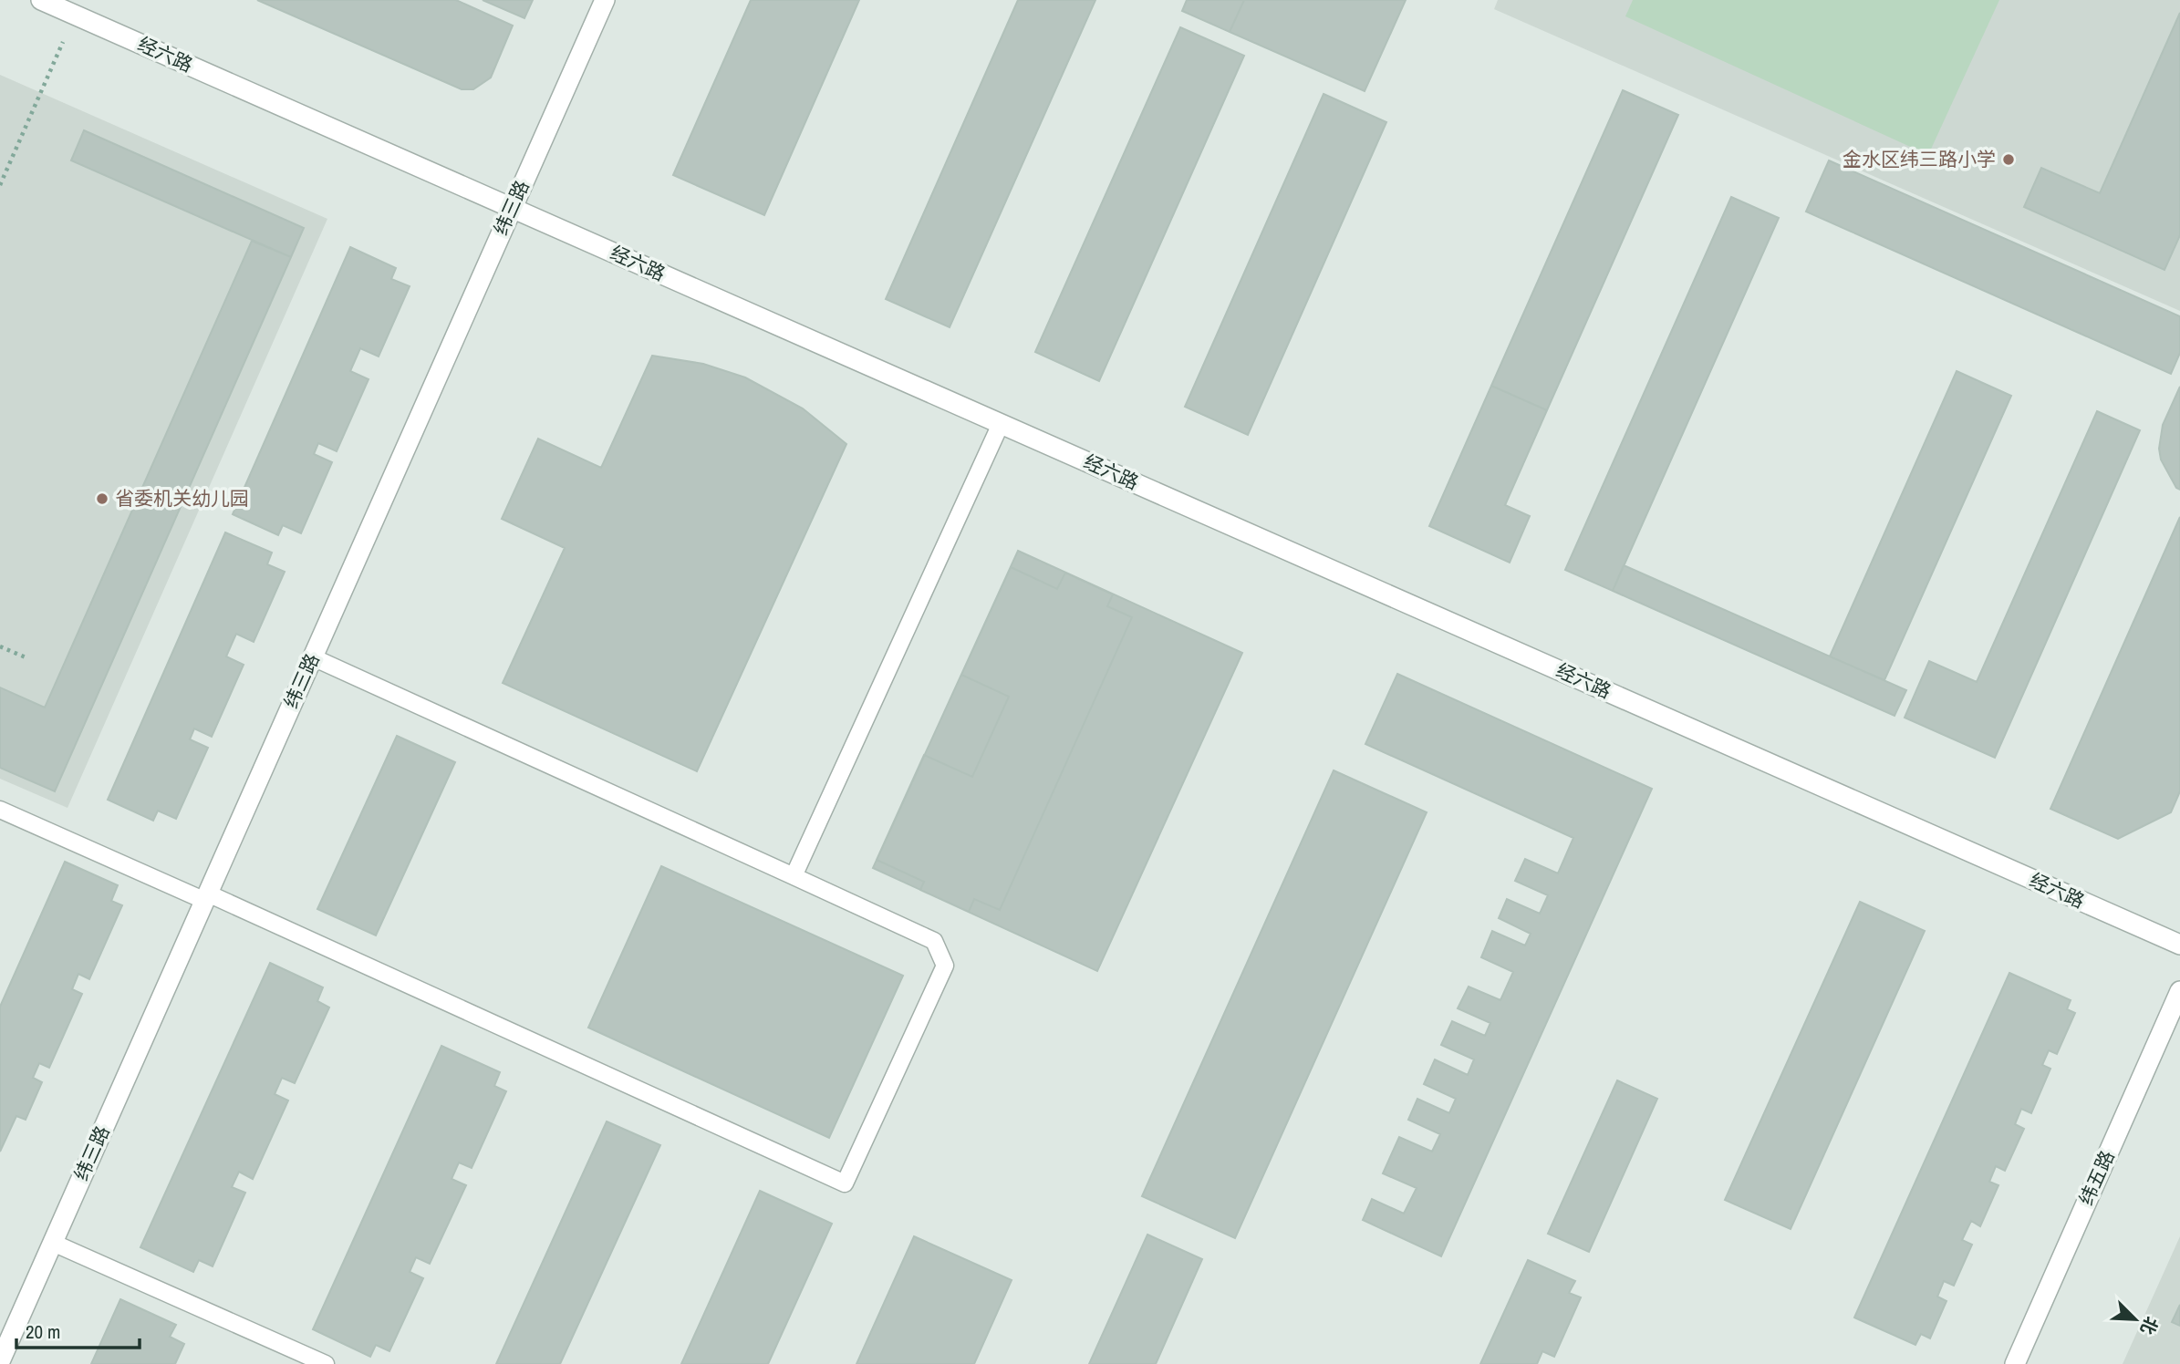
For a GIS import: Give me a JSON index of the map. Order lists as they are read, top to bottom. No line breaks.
{"streets":{"street":["经六路","纬三路","纬五路"]},"crossings":[["经六路","纬三路"]],"places":["金水区纬三路小学","省委机关幼儿园"],"scale_bar":"20 m","north":"bottom right"}
